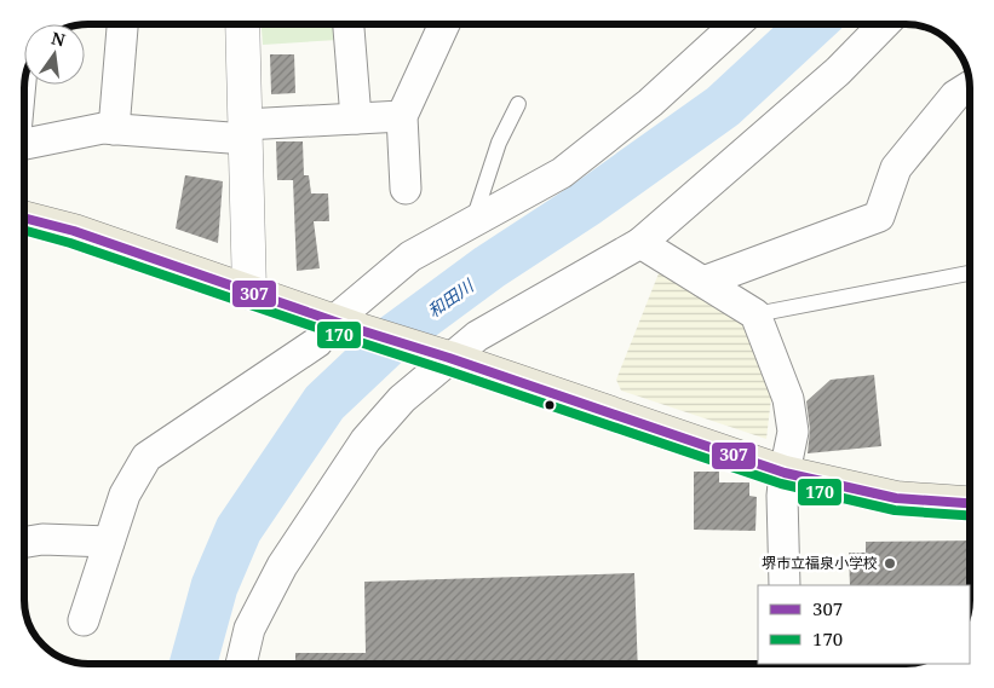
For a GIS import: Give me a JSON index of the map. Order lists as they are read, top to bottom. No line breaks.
{"water":["和田川"],"places":["堺市立福泉小学校"],"lines":["transit line 307","transit line 170"],"legend":["307","170"],"north":"top"}
